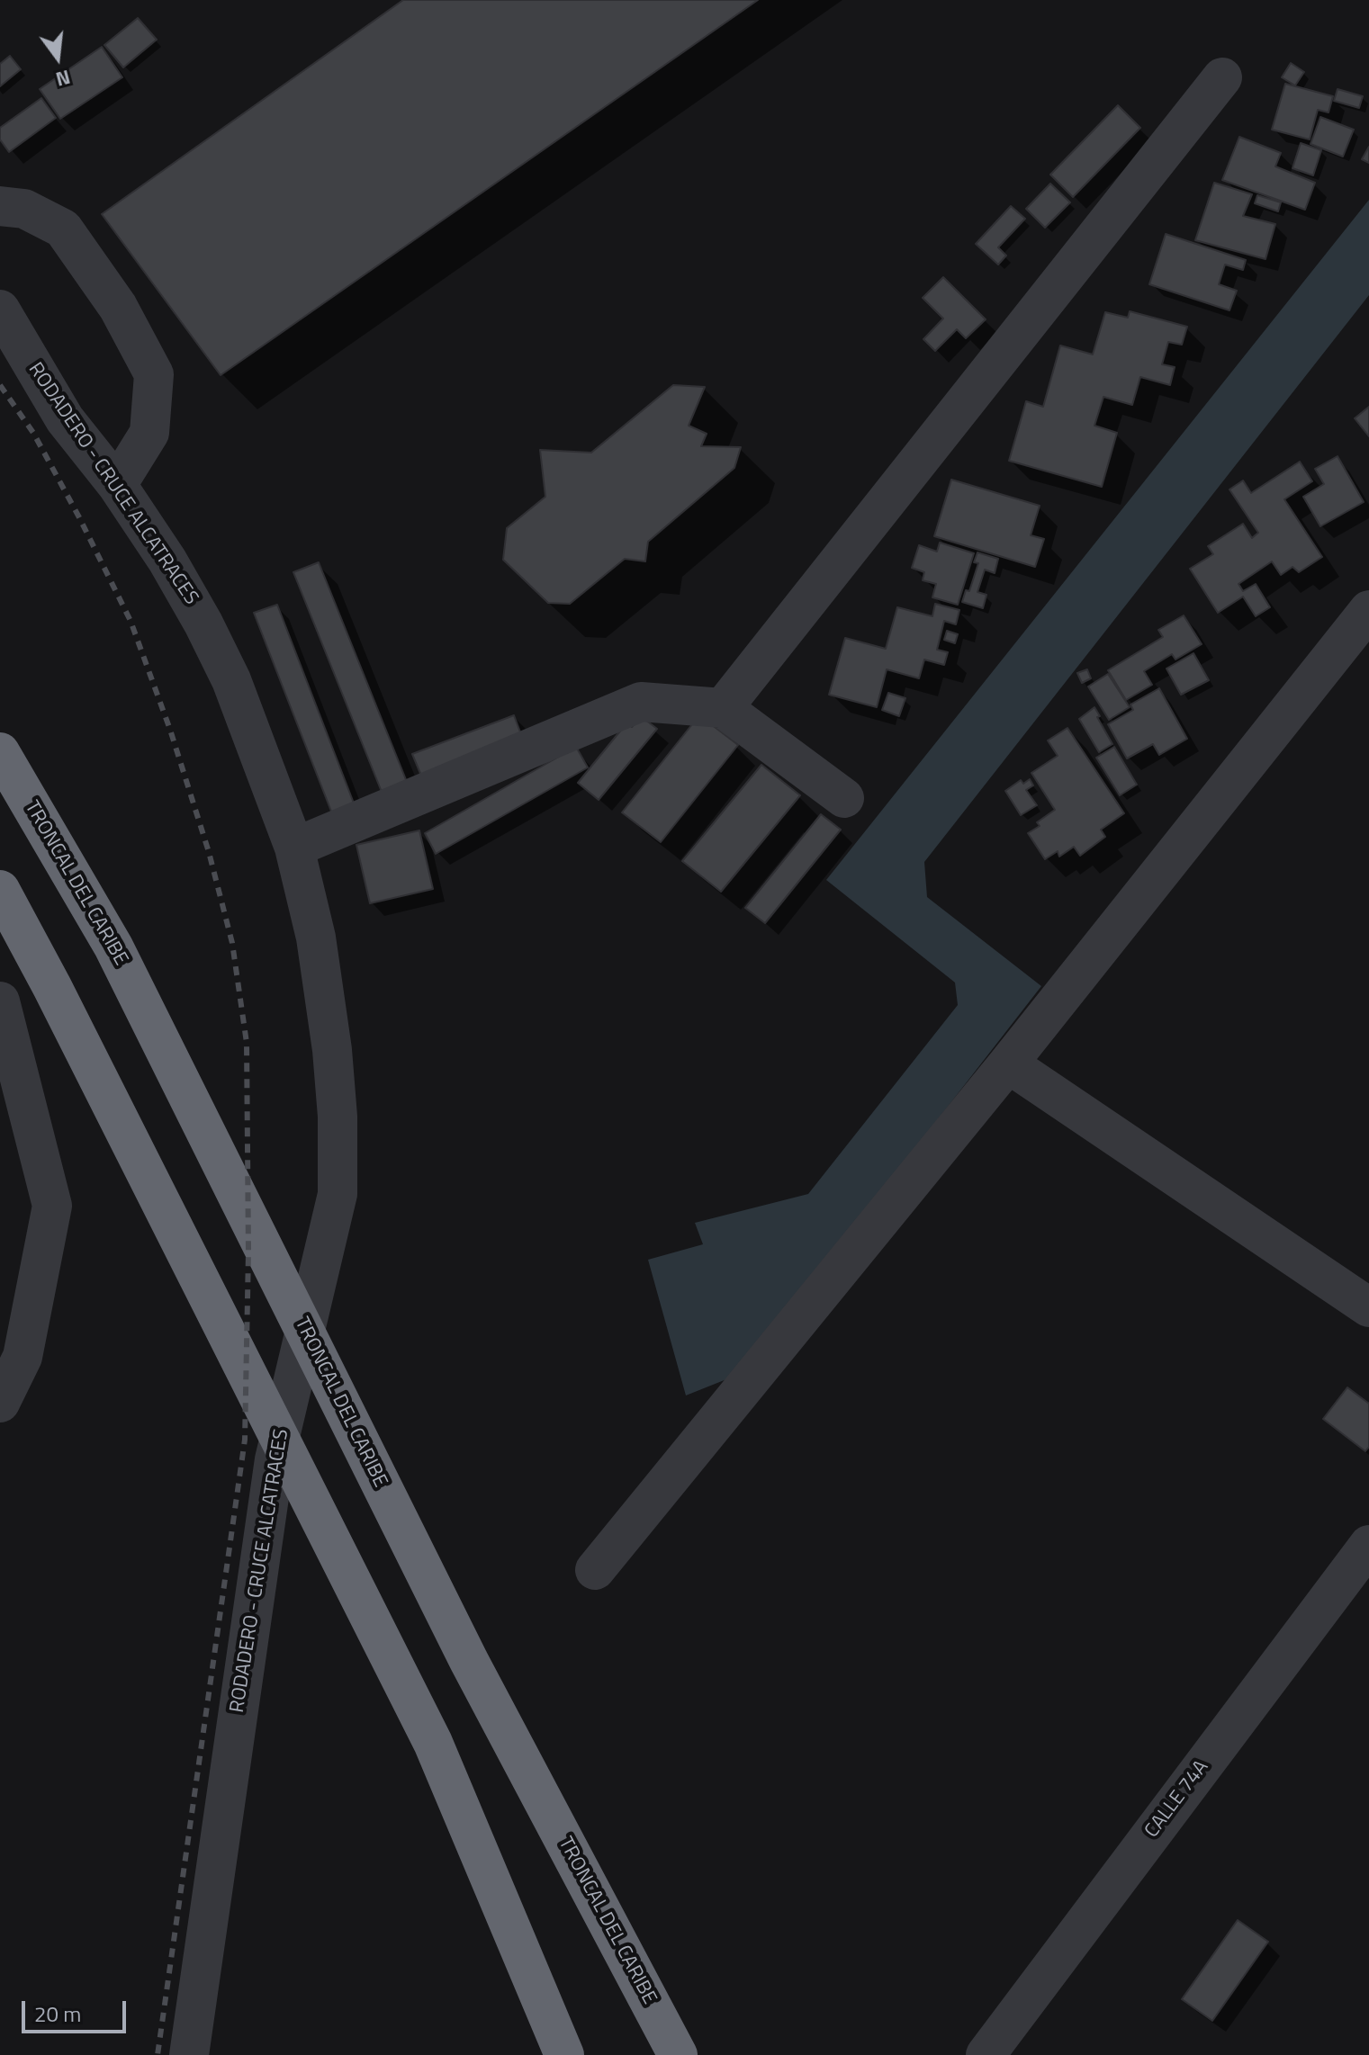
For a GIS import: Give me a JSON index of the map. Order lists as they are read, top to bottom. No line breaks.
{"streets":{"highway":["TRONCAL DEL CARIBE"],"street":["RODADERO - CRUCE ALCATRACES","CALLE 74A"]},"scale_bar":"20 m","north":"bottom"}
